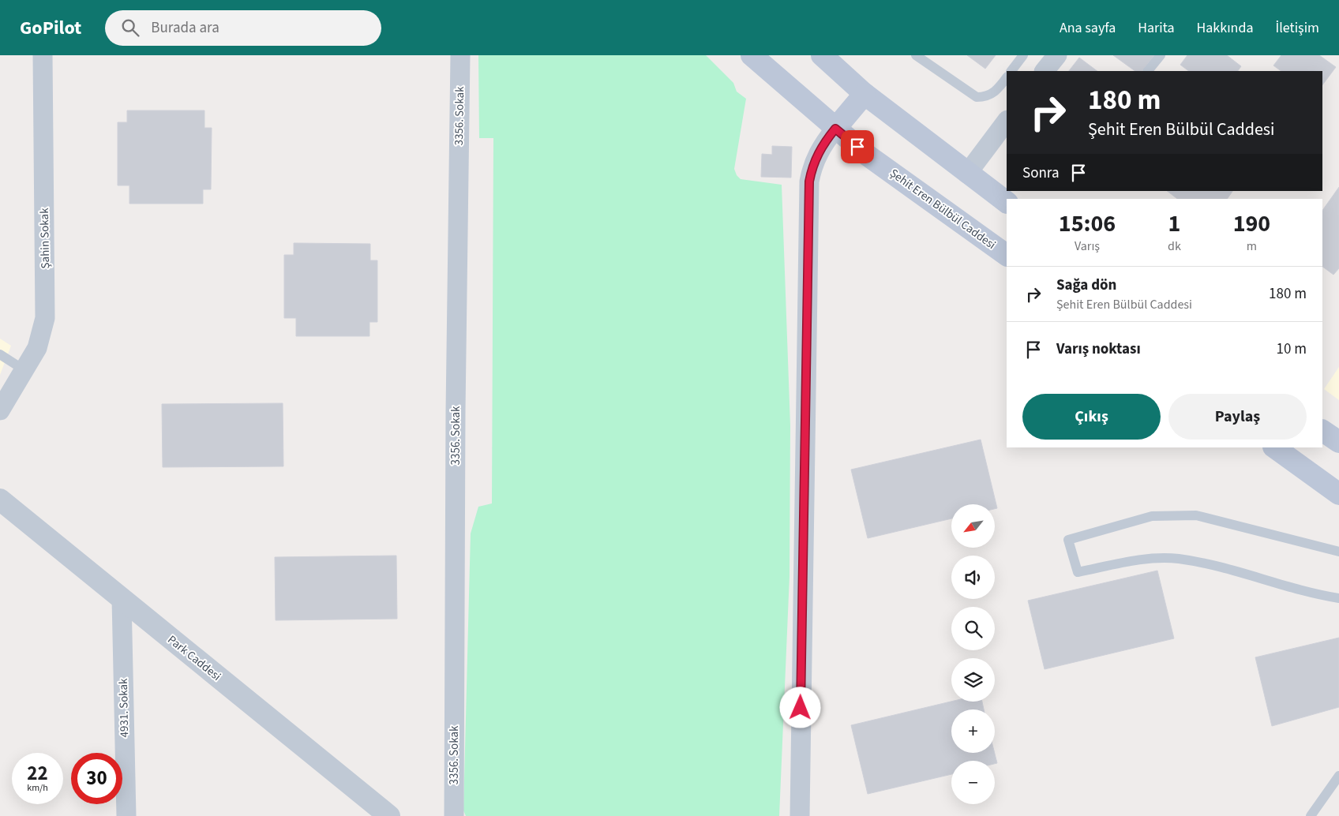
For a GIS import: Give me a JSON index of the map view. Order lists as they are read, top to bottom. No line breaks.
{"streets":{"main road":["Şehit Eren Bülbül Caddesi"],"street":["3356. Sokak","Şahin Sokak","Park Caddesi","4931. Sokak"]},"crossings":[["Park Caddesi","4931. Sokak"]],"north":"bottom left","page":{"header":"GoPilot","search":"Burada ara","nav":["Ana sayfa","Harita","Hakkında","İletişim"],"turn":["180 m","Şehit Eren Bülbül Caddesi"],"then":"Sonra","eta":["15:06","Varış","1","dk","190","m"],"list":[{"name":"Sağa dön","note":"Şehit Eren Bülbül Caddesi","value":"180 m"},{"name":"Varış noktası","value":"10 m"}],"buttons":["Çıkış","Paylaş"],"map_buttons":["+","−"],"speed":"22 km/h","limit":"30"}}
